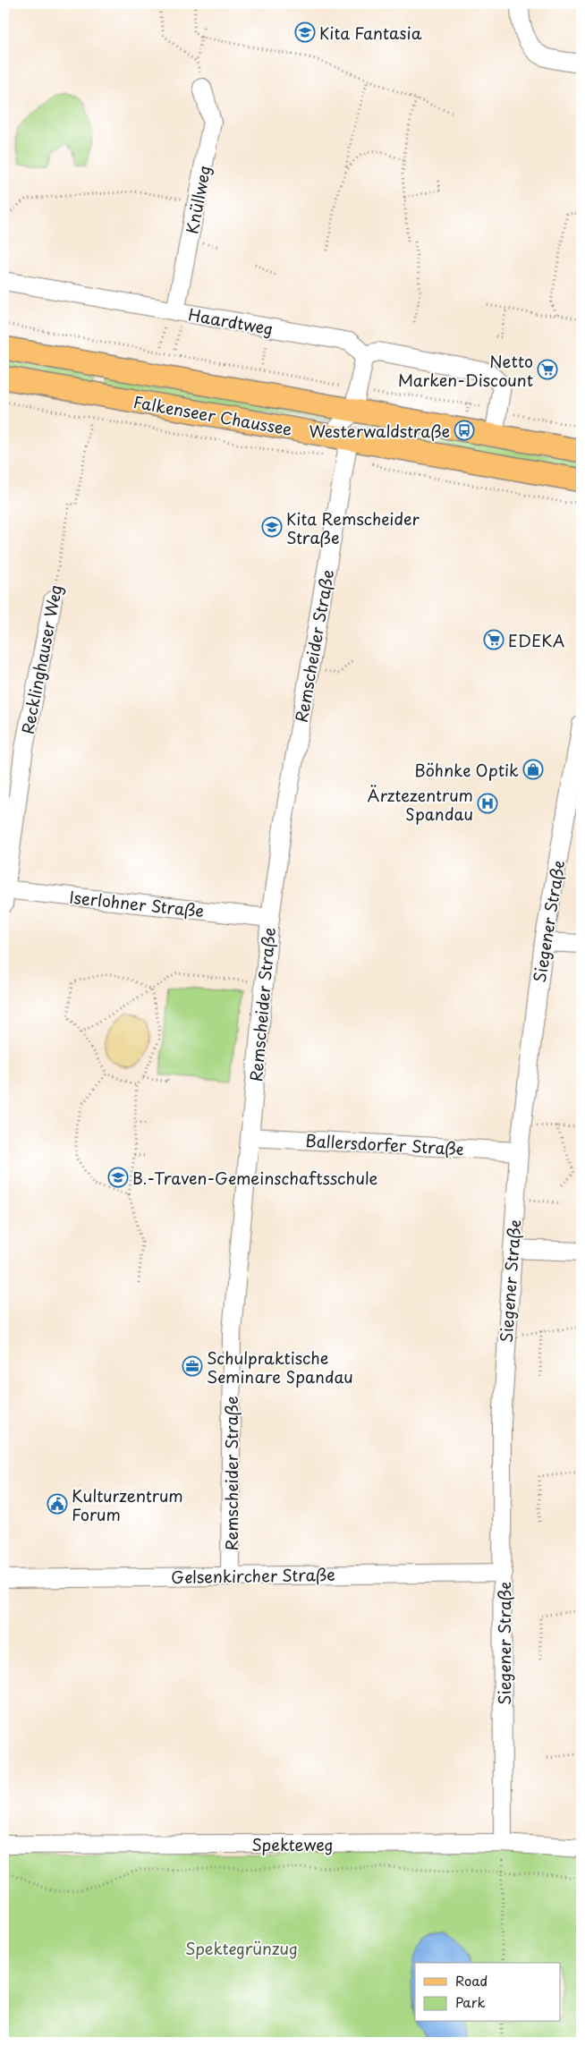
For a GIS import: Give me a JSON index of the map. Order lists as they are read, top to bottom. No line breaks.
{"streets":{"main road":["Falkenseer Chaussee"],"street":["Knüllweg","Haardtweg","Remscheider Straße","Recklinghauser Weg","Iserlohner Straße","Siegener Straße","Ballersdorfer Straße","Gelsenkircher Straße","Spekteweg"]},"crossings":[["Knüllweg","Haardtweg"],["Falkenseer Chaussee","Remscheider Straße"],["Remscheider Straße","Iserlohner Straße"],["Remscheider Straße","Ballersdorfer Straße"],["Remscheider Straße","Gelsenkircher Straße"],["Recklinghauser Weg","Iserlohner Straße"],["Siegener Straße","Ballersdorfer Straße"],["Siegener Straße","Gelsenkircher Straße"],["Siegener Straße","Spekteweg"]],"parks":["Spektegrünzug"],"places":{"school or university":["Kita Fantasia","Kita Remscheider Straße","B.-Traven-Gemeinschaftsschule"],"supermarket":["Netto Marken-Discount","EDEKA"],"bus stop":["Westerwaldstraße"],"shop":["Böhnke Optik"],"hospital":["Ärztezentrum Spandau"],"office":["Schulpraktische Seminare Spandau"],"public building":["Kulturzentrum Forum"]},"legend":["Road","Park"]}
